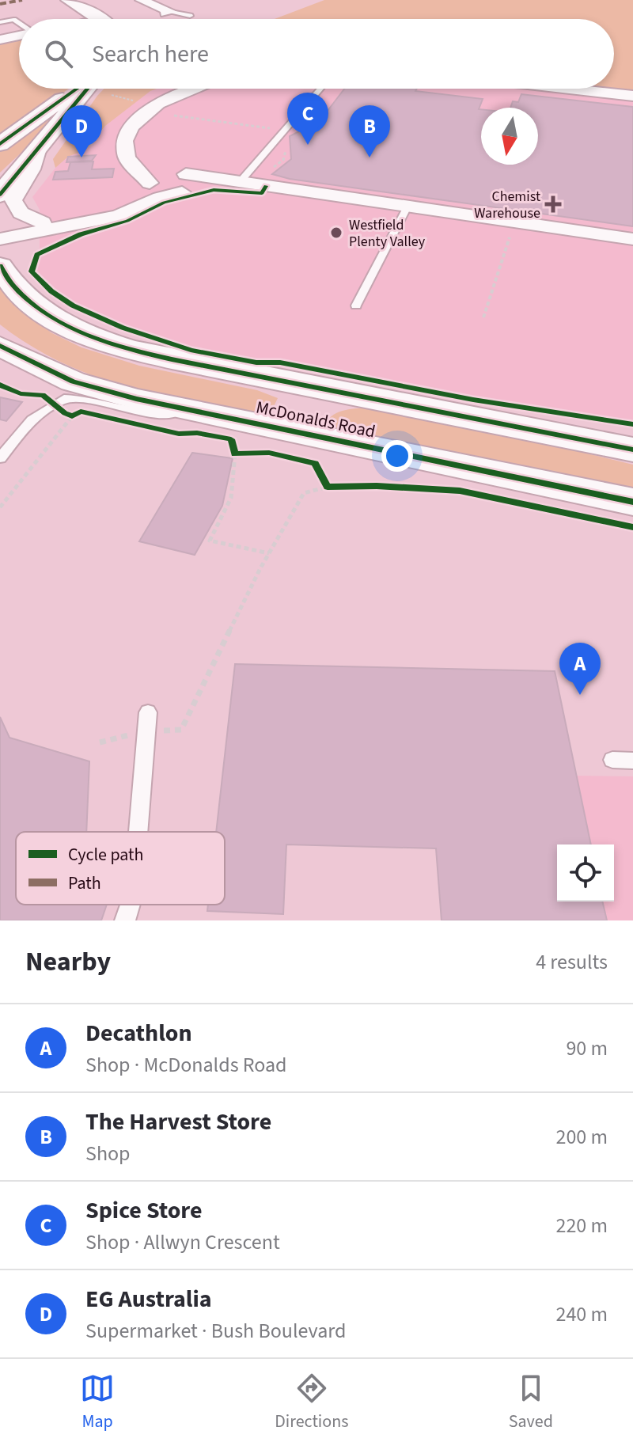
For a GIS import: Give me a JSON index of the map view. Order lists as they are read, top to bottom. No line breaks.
{"streets":{"main road":["McDonalds Road"]},"places":{"health":["Chemist Warehouse"],"other":["Westfield Plenty Valley"]},"legend":["Cycle path","Path"],"north":"bottom","page":{"search":"Search here","pins":["C","B","D","A"],"heading":["Nearby","4 results"],"list":[{"mark":"A","name":"Decathlon","note":"Shop · McDonalds Road","value":"90 m"},{"mark":"B","name":"The Harvest Store","note":"Shop","value":"200 m"},{"mark":"C","name":"Spice Store","note":"Shop · Allwyn Crescent","value":"220 m"},{"mark":"D","name":"EG Australia","note":"Supermarket · Bush Boulevard","value":"240 m"}],"nav":["Map","Directions","Saved"]}}
